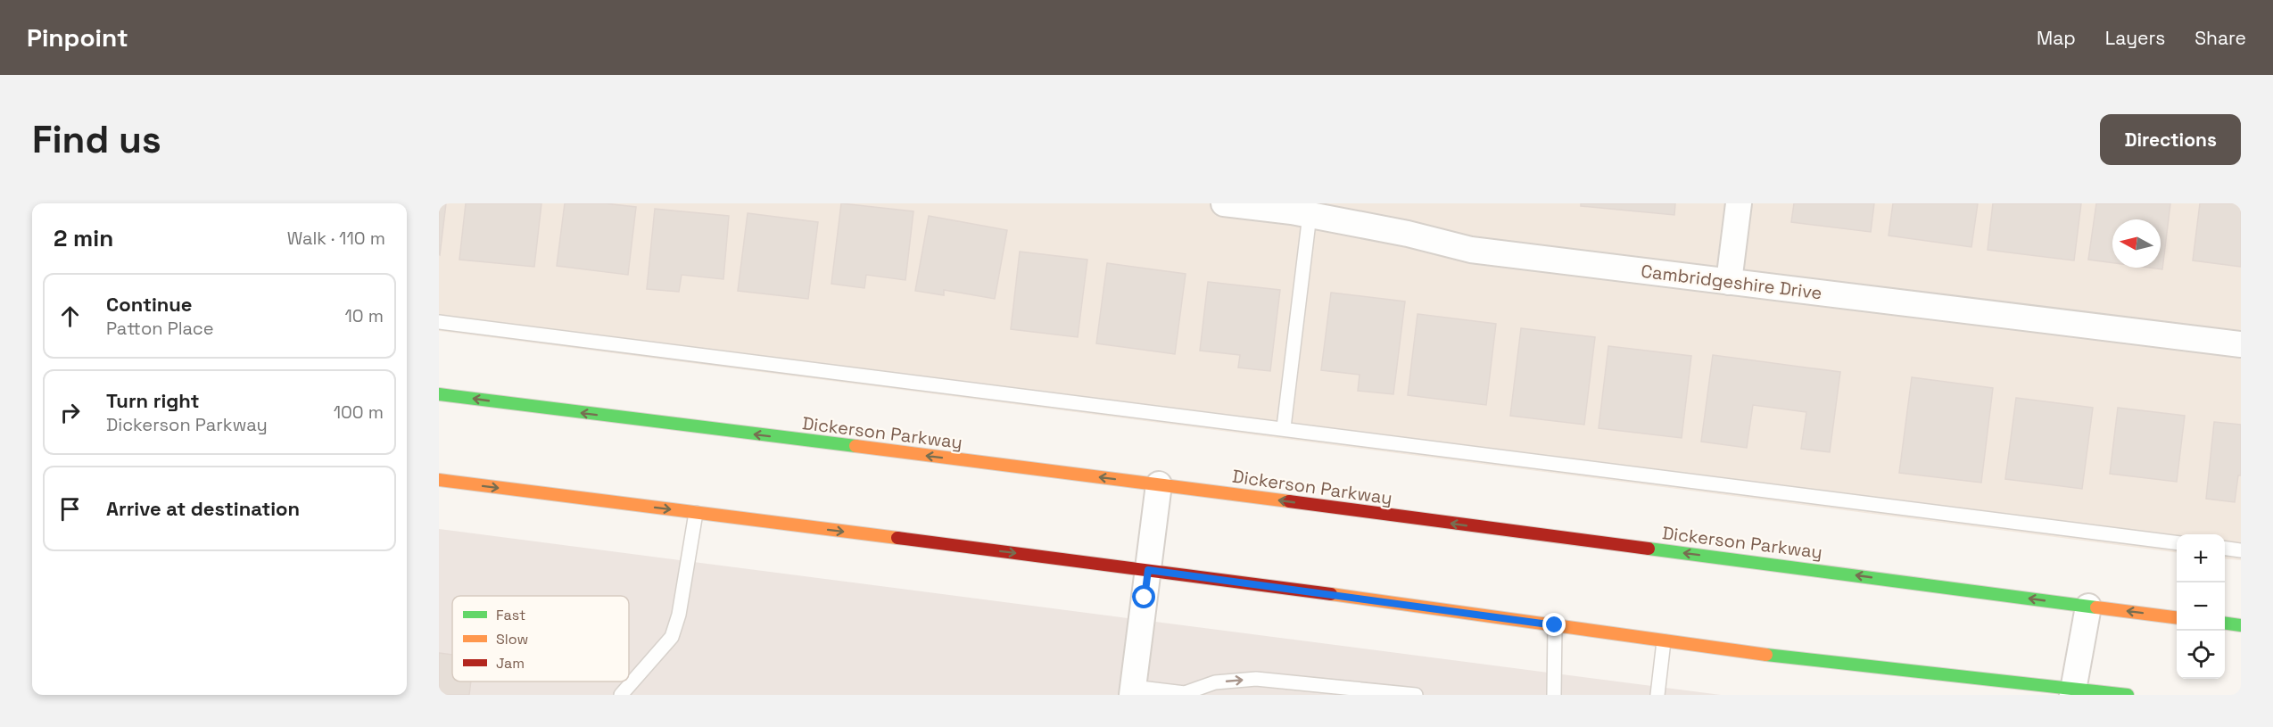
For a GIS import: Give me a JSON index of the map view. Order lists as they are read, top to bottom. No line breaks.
{"streets":{"main road":["Dickerson Parkway"],"street":["Cambridgeshire Drive"]},"legend":["Fast","Slow","Jam"],"north":"left","page":{"header":"Pinpoint","nav":["Map","Layers","Share"],"buttons":"Directions","title":"Find us","heading":["2 min","Walk · 110 m"],"list":[["Continue","Patton Place","10 m"],["Turn right","Dickerson Parkway","100 m"],"Arrive at destination"],"map_buttons":["+","−"]}}
